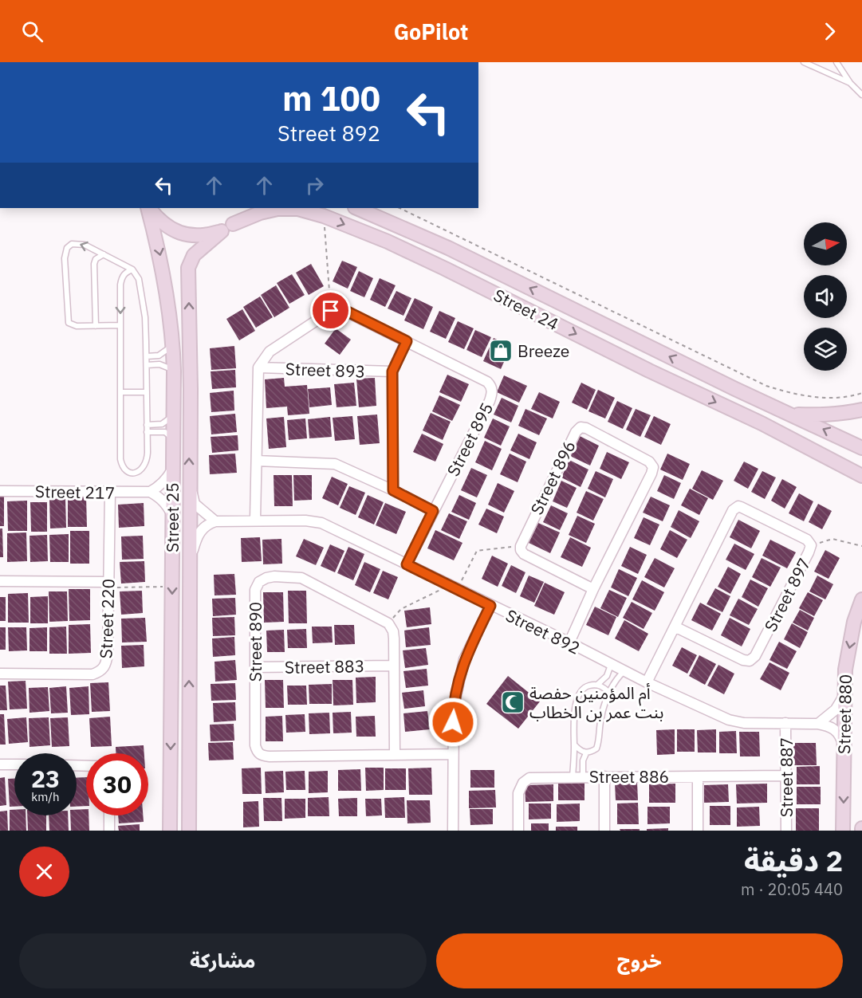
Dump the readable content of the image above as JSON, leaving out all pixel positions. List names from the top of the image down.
{
  "streets": {
    "street": [
      "Street 24",
      "Street 893",
      "Street 895",
      "Street 896",
      "Street 217",
      "Street 25",
      "Street 897",
      "Street 220",
      "Street 892",
      "Street 890",
      "Street 883",
      "Street 880",
      "Street 886",
      "Street 887"
    ]
  },
  "crossings": [
    ["Street 24", "Street 25"],
    ["Street 895", "Street 892"],
    ["Street 896", "Street 892"],
    ["Street 217", "Street 220"],
    ["Street 897", "Street 892"],
    ["Street 892", "Street 880"],
    ["Street 892", "Street 887"],
    ["Street 890", "Street 883"],
    ["Street 886", "Street 887"]
  ],
  "one_way": ["Street 880"],
  "places": {
    "shop": ["Breeze"],
    "mosque": ["أم المؤمنين حفصة بنت عمر بن الخطاب"]
  },
  "north": "right",
  "page": {
    "header": "GoPilot",
    "turn": ["100 m", "Street 892"],
    "speed": "23 km/h",
    "limit": "30",
    "heading": ["2 دقيقة", "440 m · 20:05"],
    "buttons": ["خروج", "مشاركة"]
  }
}
